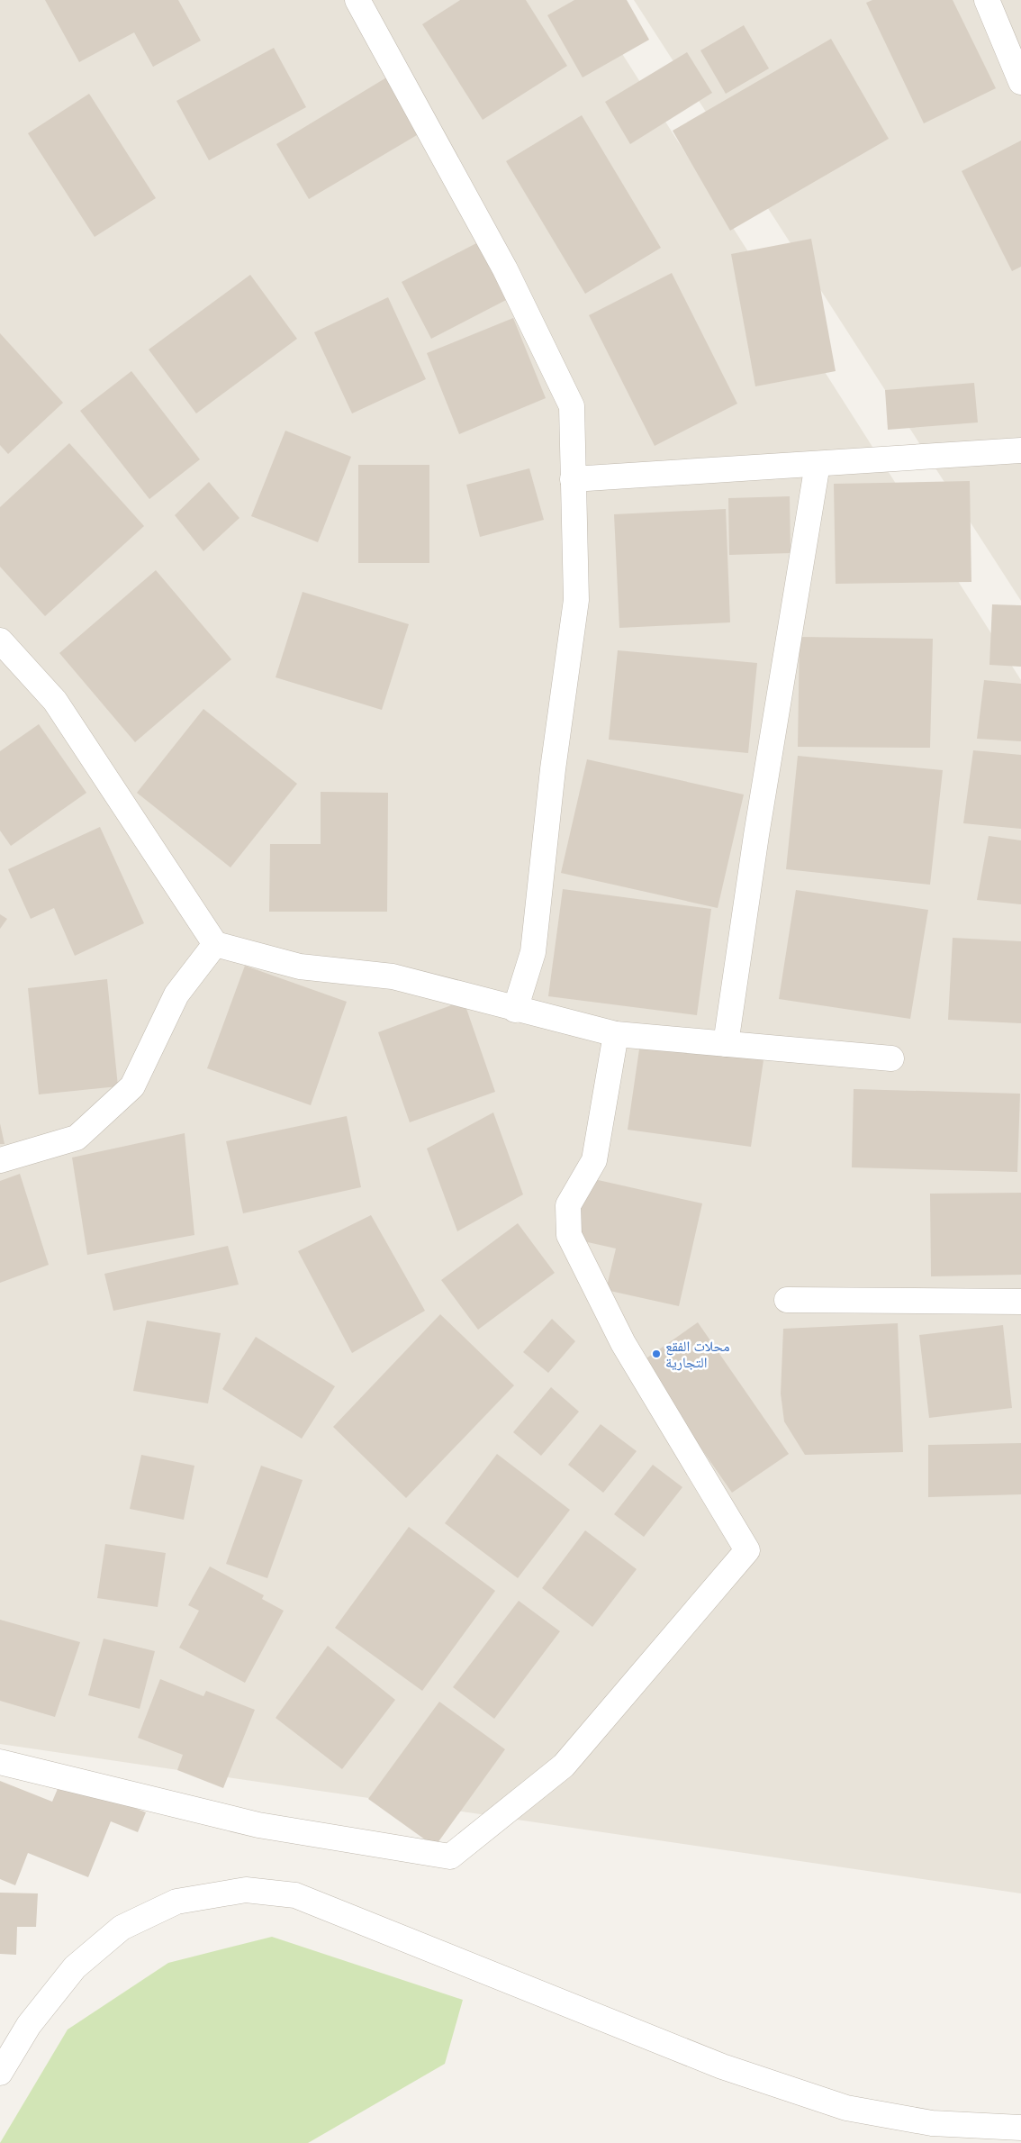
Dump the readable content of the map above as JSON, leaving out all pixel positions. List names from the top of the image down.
{
  "places": ["محلات الفقع التجارية"]
}
